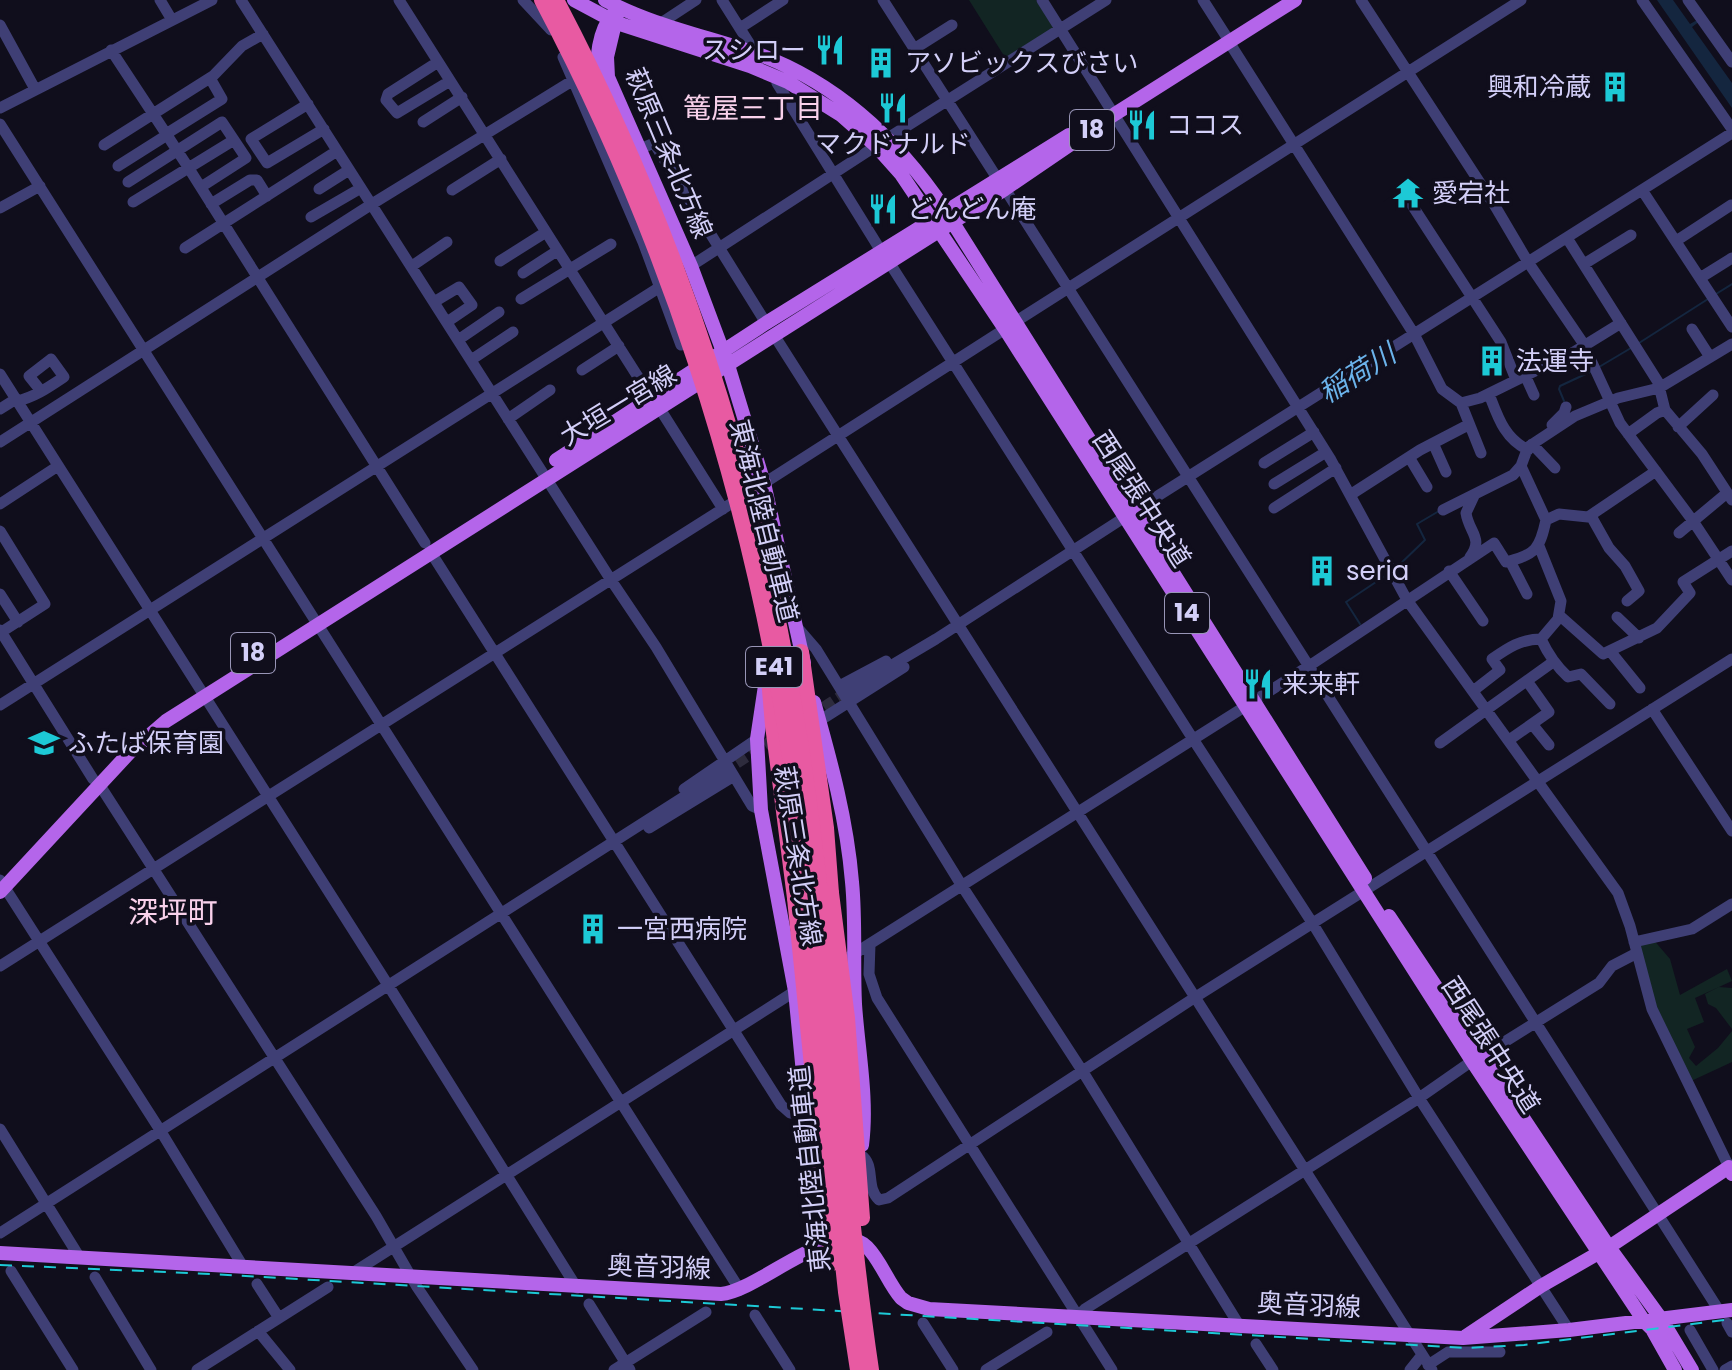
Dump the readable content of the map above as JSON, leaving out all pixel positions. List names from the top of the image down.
{
  "streets": {
    "highway": ["東海北陸自動車道", "E41"],
    "main road": [
      "18",
      "萩原三条北方線",
      "大垣一宮線",
      "西尾張中央道",
      "14",
      "奥音羽線"
    ]
  },
  "crossings": [
    ["萩原三条北方線", "大垣一宮線"],
    ["萩原三条北方線", "西尾張中央道"],
    ["萩原三条北方線", "東海北陸自動車道"],
    ["萩原三条北方線", "奥音羽線"],
    ["大垣一宮線", "西尾張中央道"],
    ["西尾張中央道", "奥音羽線"]
  ],
  "districts": ["篭屋三丁目", "深坪町"],
  "water": ["稲荷川"],
  "places": {
    "restaurant": [
      "スシロー",
      "マクドナルド",
      "ココス",
      "どんどん庵",
      "来来軒"
    ],
    "building": [
      "アソビックスびさい",
      "興和冷蔵",
      "法運寺",
      "seria",
      "一宮西病院"
    ],
    "temple": ["愛宕社"],
    "school or university": ["ふたば保育園"]
  }
}
